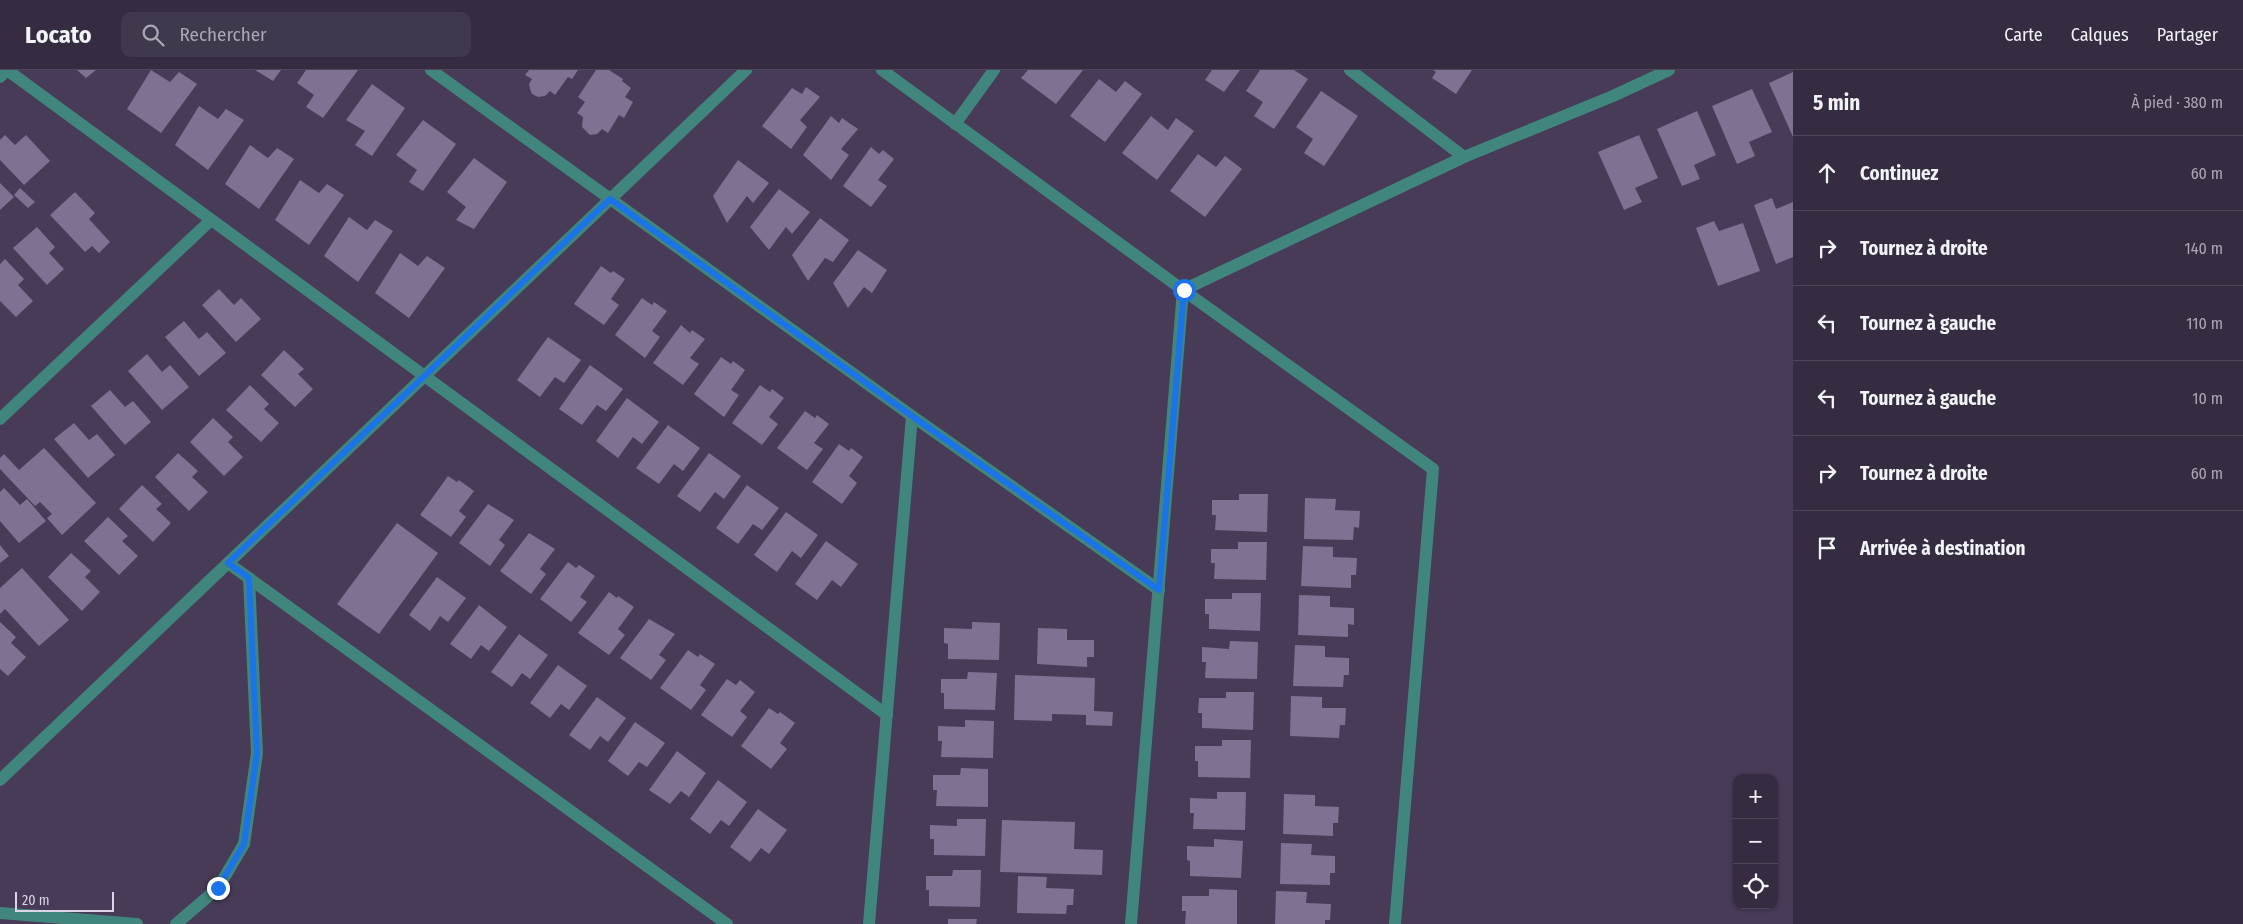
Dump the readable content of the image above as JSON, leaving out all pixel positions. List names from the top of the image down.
{
  "scale_bar": "20 m",
  "page": {
    "header": "Locato",
    "search": "Rechercher",
    "nav": ["Carte", "Calques", "Partager"],
    "heading": ["5 min", "À pied · 380 m"],
    "list": [
      ["Continuez", "60 m"],
      ["Tournez à droite", "140 m"],
      ["Tournez à gauche", "110 m"],
      ["Tournez à gauche", "10 m"],
      ["Tournez à droite", "60 m"],
      "Arrivée à destination"
    ],
    "map_buttons": ["+", "−"],
    "scale": "20 m"
  }
}
